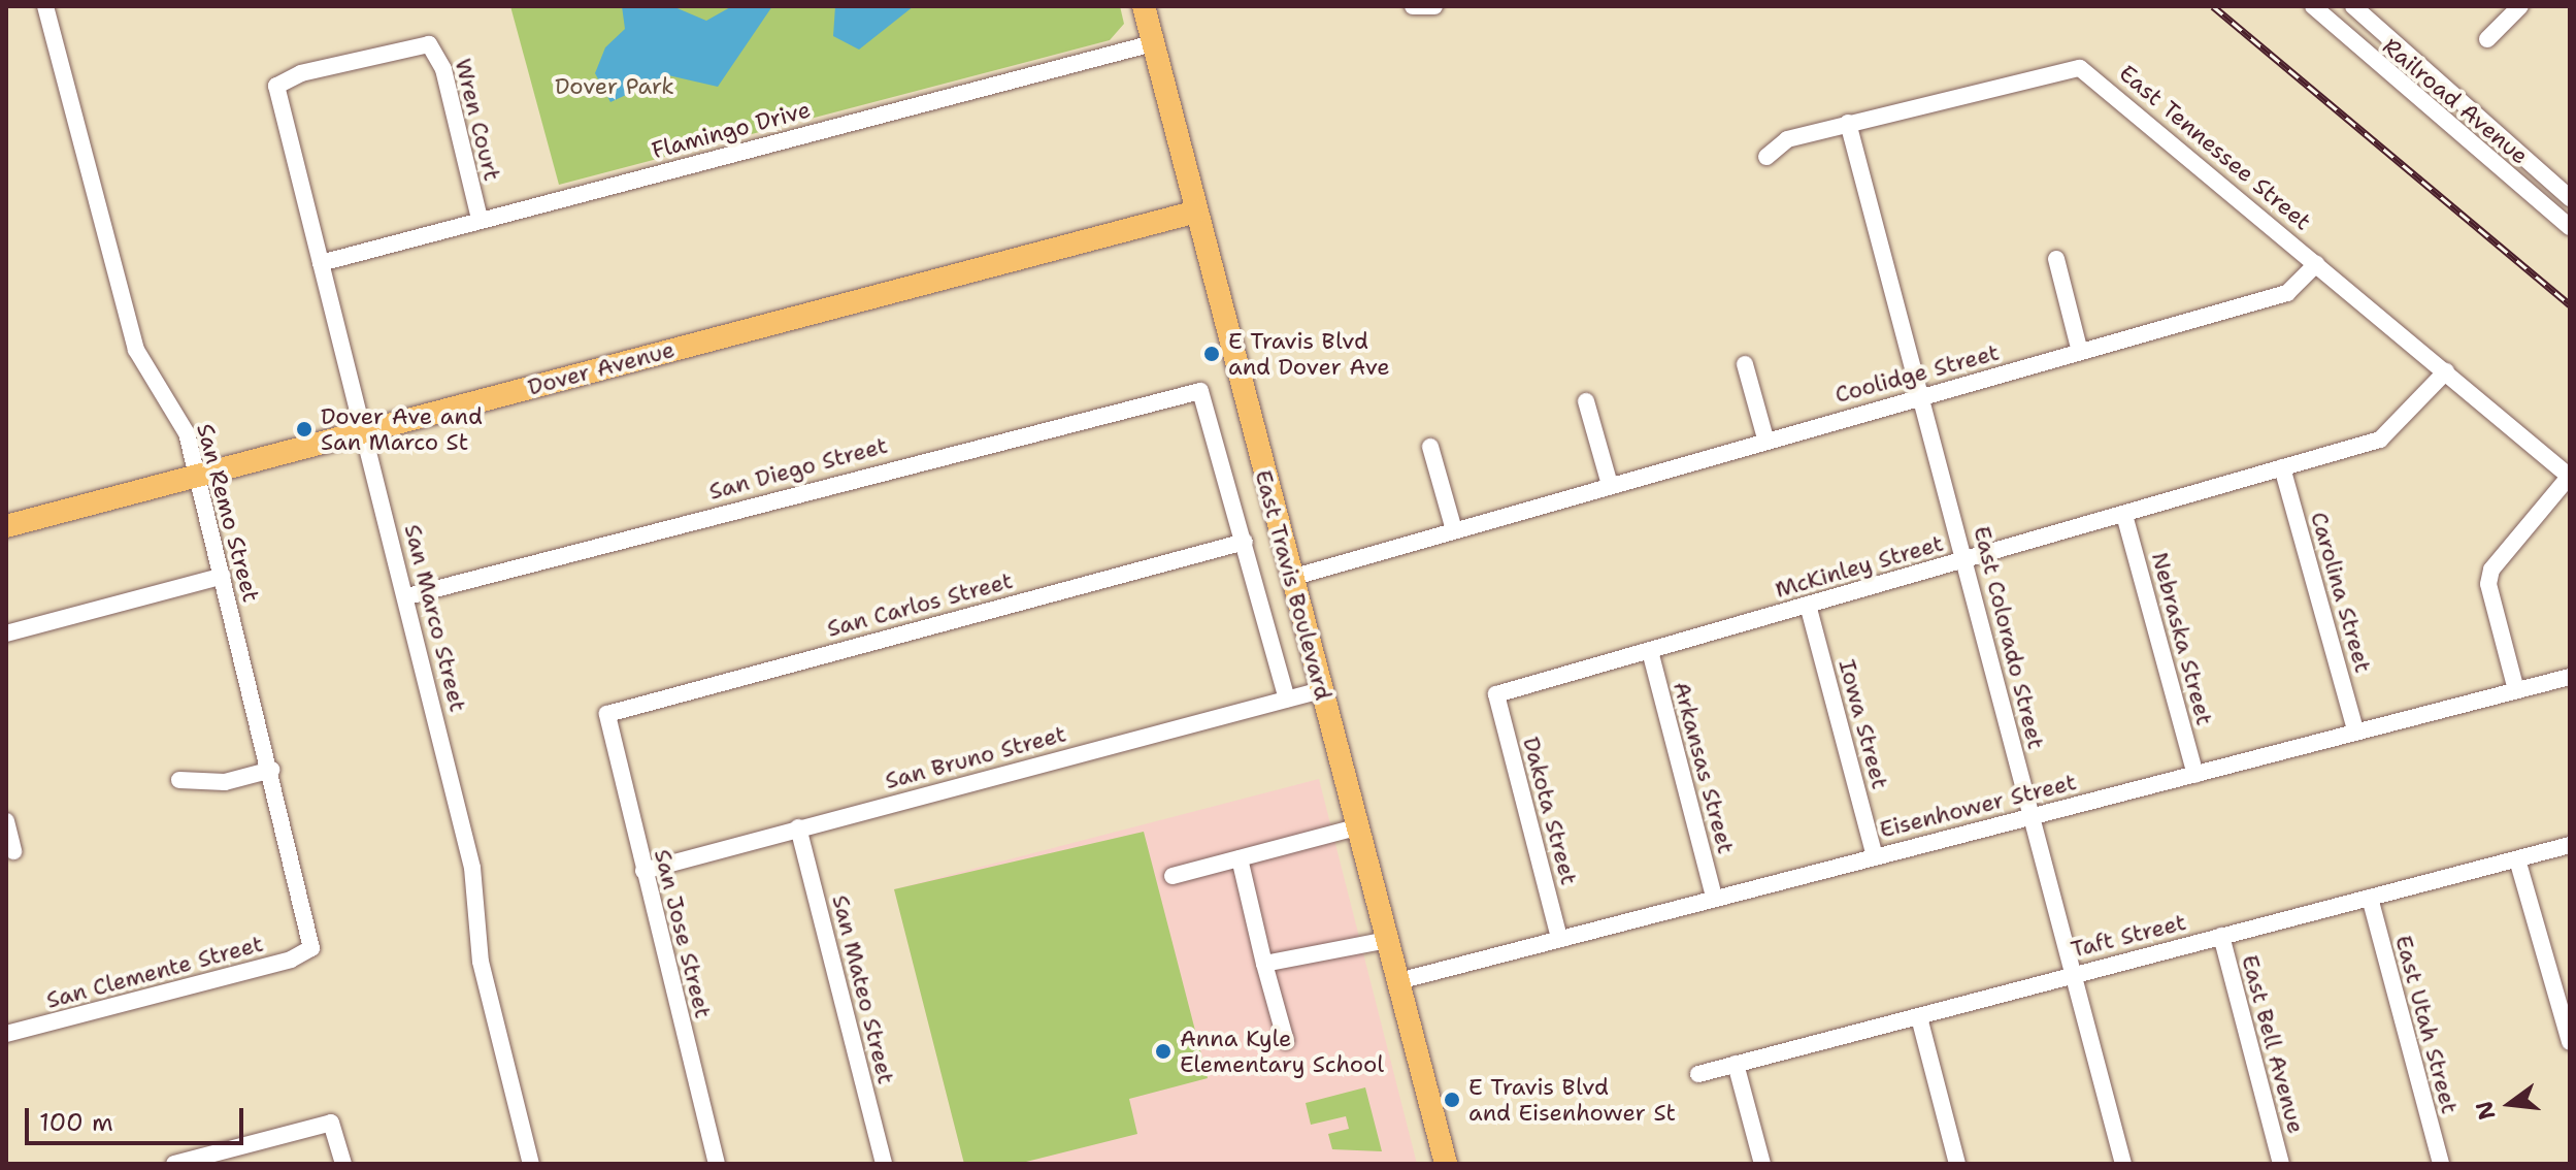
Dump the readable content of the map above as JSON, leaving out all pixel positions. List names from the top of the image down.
{
  "streets": {
    "main road": ["Dover Avenue", "East Travis Boulevard"],
    "street": [
      "Railroad Avenue",
      "Wren Court",
      "Flamingo Drive",
      "East Tennessee Street",
      "Coolidge Street",
      "San Diego Street",
      "San Remo Street",
      "McKinley Street",
      "Carolina Street",
      "San Carlos Street",
      "San Marco Street",
      "East Colorado Street",
      "Nebraska Street",
      "Iowa Street",
      "San Bruno Street",
      "Arkansas Street",
      "Eisenhower Street",
      "Dakota Street",
      "San Jose Street",
      "Taft Street",
      "San Clemente Street",
      "San Mateo Street",
      "East Utah Street",
      "East Bell Avenue"
    ]
  },
  "crossings": [
    ["Wren Court", "Flamingo Drive"],
    ["Wren Court", "San Marco Street"],
    ["Flamingo Drive", "East Travis Boulevard"],
    ["Flamingo Drive", "San Marco Street"],
    ["East Tennessee Street", "Coolidge Street"],
    ["East Tennessee Street", "McKinley Street"],
    ["East Tennessee Street", "East Colorado Street"],
    ["Dover Avenue", "San Remo Street"],
    ["Dover Avenue", "East Travis Boulevard"],
    ["Dover Avenue", "San Marco Street"],
    ["Coolidge Street", "East Travis Boulevard"],
    ["Coolidge Street", "East Colorado Street"],
    ["San Diego Street", "East Travis Boulevard"],
    ["San Diego Street", "San Marco Street"],
    ["San Remo Street", "San Clemente Street"],
    ["McKinley Street", "Carolina Street"],
    ["McKinley Street", "East Colorado Street"],
    ["McKinley Street", "Nebraska Street"],
    ["McKinley Street", "Iowa Street"],
    ["McKinley Street", "Arkansas Street"],
    ["McKinley Street", "Dakota Street"],
    ["East Travis Boulevard", "San Carlos Street"],
    ["East Travis Boulevard", "San Bruno Street"],
    ["East Travis Boulevard", "Eisenhower Street"],
    ["Carolina Street", "Eisenhower Street"],
    ["San Carlos Street", "San Jose Street"],
    ["East Colorado Street", "Eisenhower Street"],
    ["East Colorado Street", "Taft Street"],
    ["Nebraska Street", "Eisenhower Street"],
    ["Iowa Street", "Eisenhower Street"],
    ["San Bruno Street", "San Jose Street"],
    ["San Bruno Street", "San Mateo Street"],
    ["Arkansas Street", "Eisenhower Street"],
    ["Eisenhower Street", "Dakota Street"],
    ["Taft Street", "East Utah Street"],
    ["Taft Street", "East Bell Avenue"]
  ],
  "parks": ["Dover Park"],
  "places": [
    "E Travis Blvd and Dover Ave",
    "Dover Ave and San Marco St",
    "Anna Kyle Elementary School",
    "E Travis Blvd and Eisenhower St"
  ],
  "scale_bar": "100 m",
  "north": "left"
}
